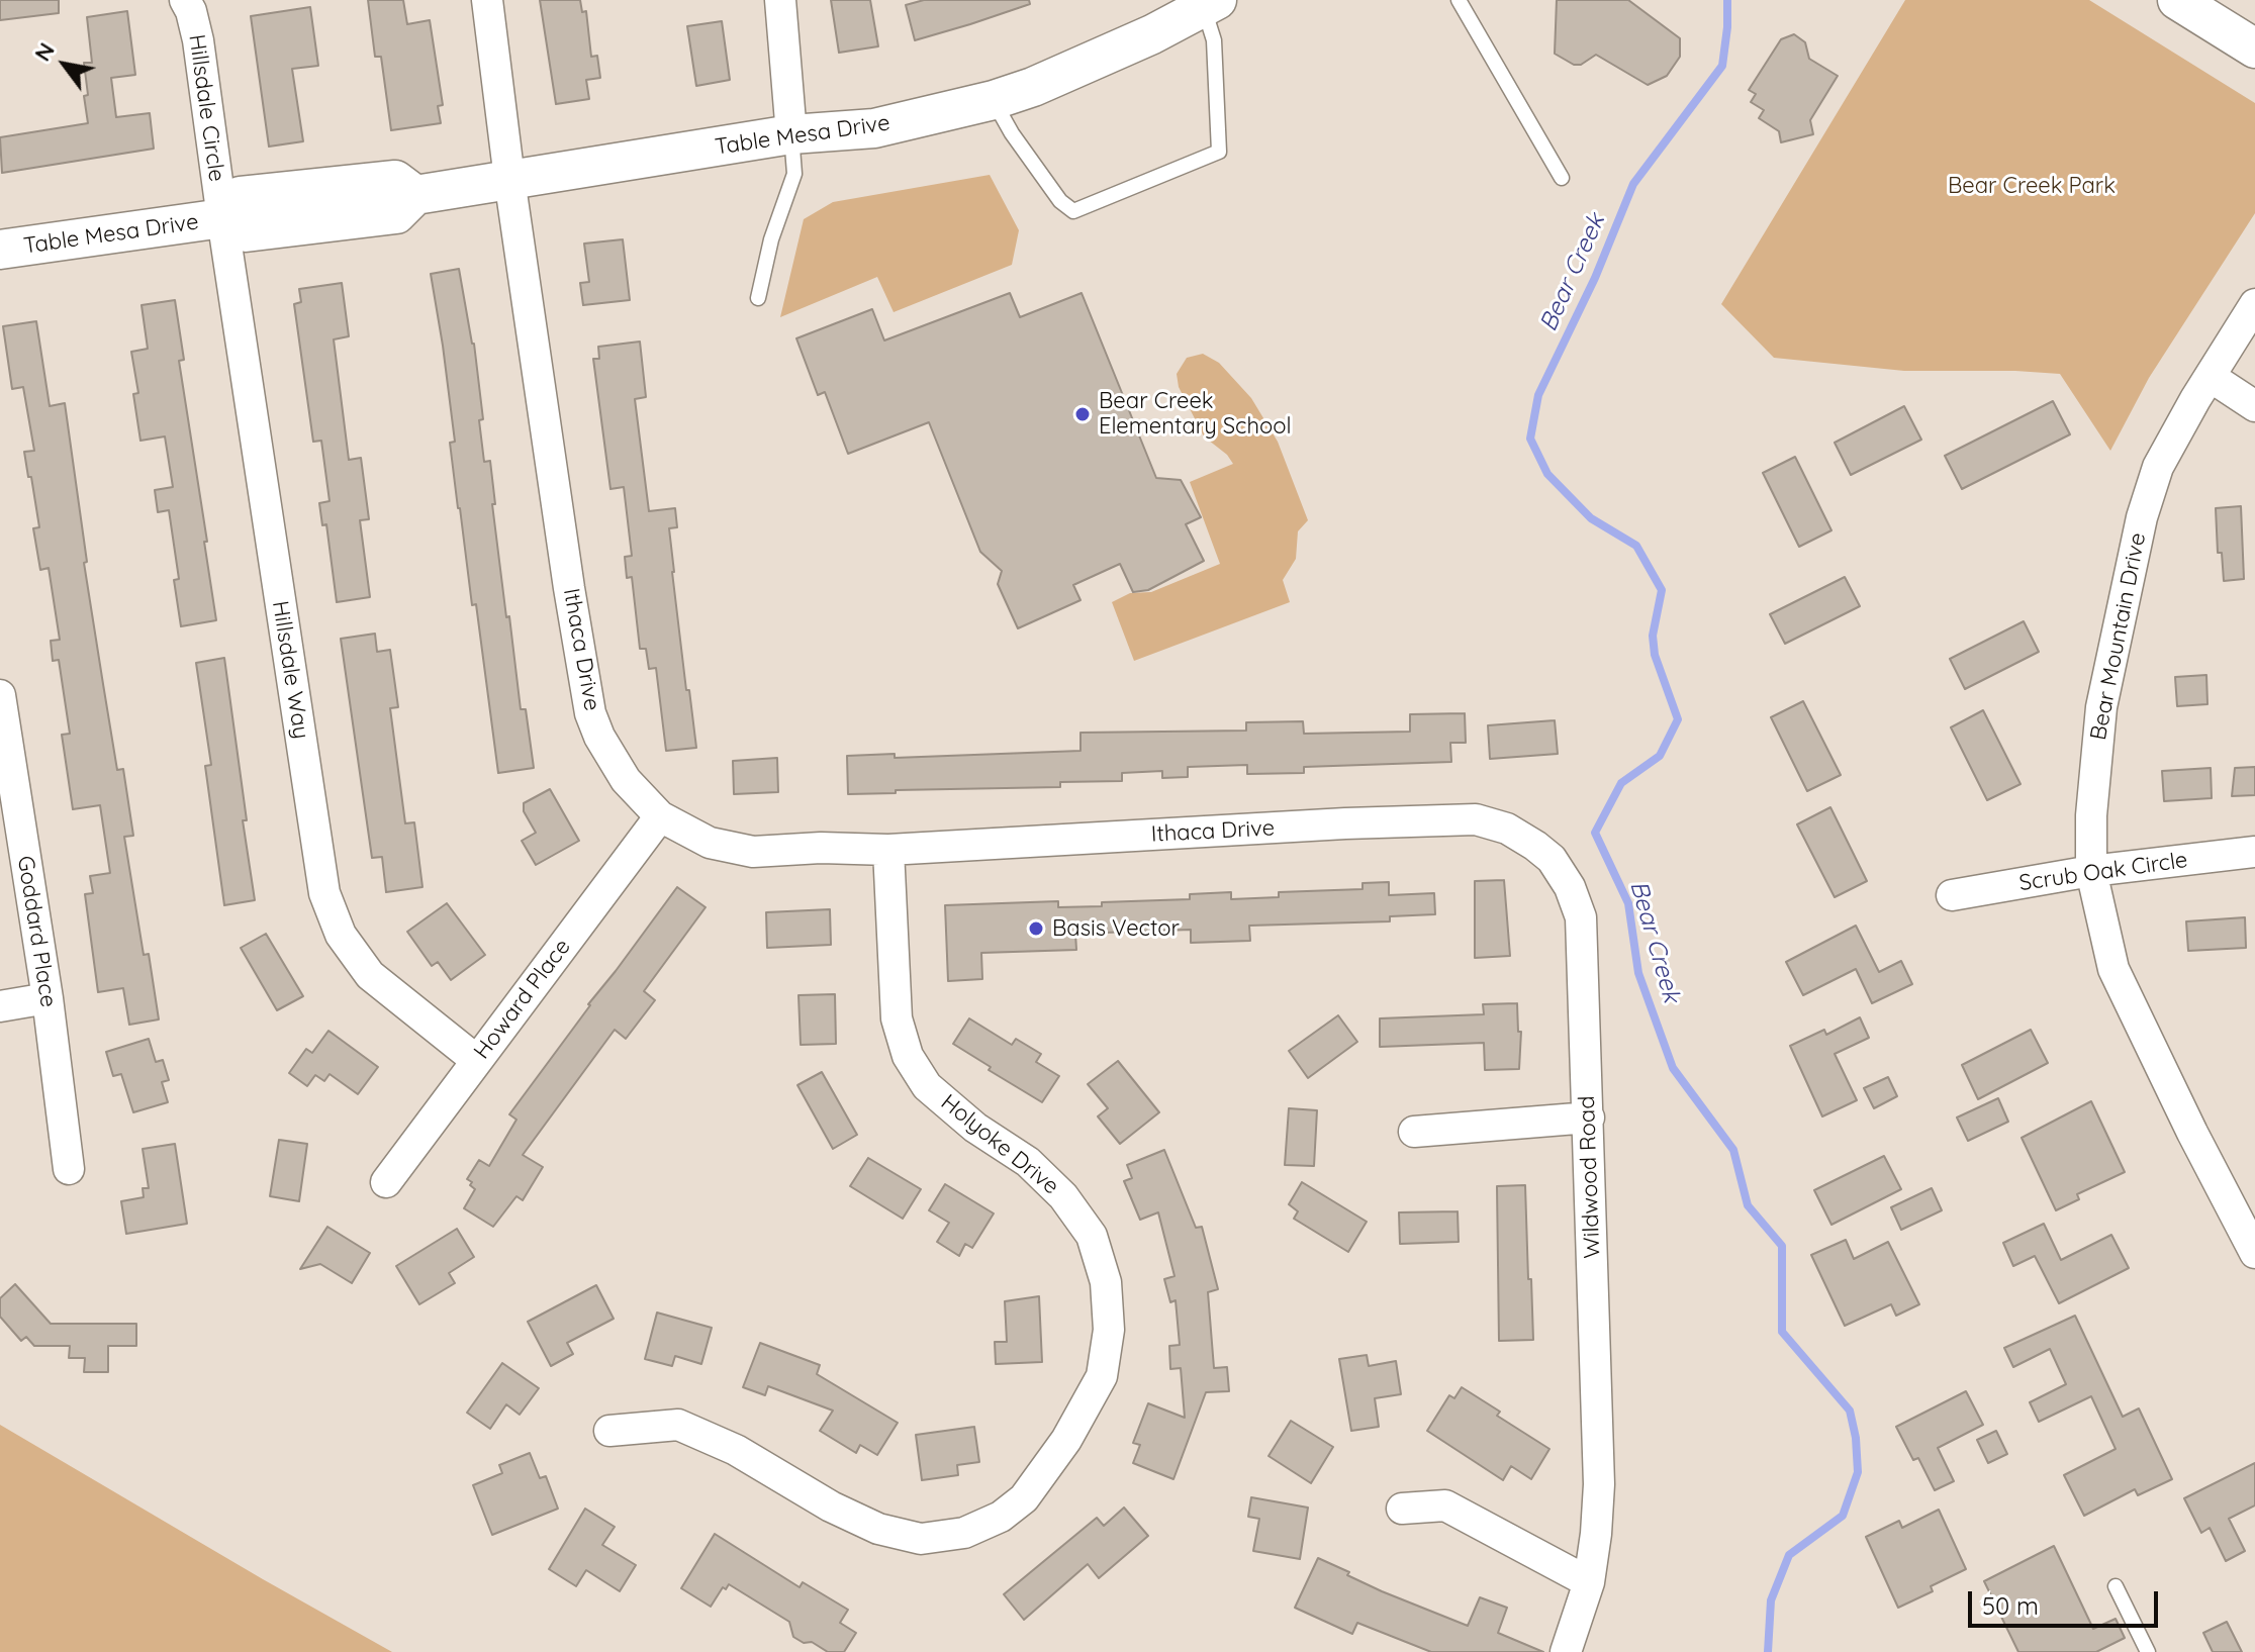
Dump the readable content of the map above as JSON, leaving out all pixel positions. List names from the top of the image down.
{
  "streets": {
    "street": [
      "Hillsdale Circle",
      "Table Mesa Drive",
      "Bear Mountain Drive",
      "Ithaca Drive",
      "Hillsdale Way",
      "Scrub Oak Circle",
      "Goddard Place",
      "Howard Place",
      "Holyoke Drive",
      "Wildwood Road"
    ]
  },
  "crossings": [
    ["Hillsdale Circle", "Table Mesa Drive"],
    ["Hillsdale Circle", "Hillsdale Way"],
    ["Table Mesa Drive", "Ithaca Drive"],
    ["Table Mesa Drive", "Hillsdale Way"],
    ["Bear Mountain Drive", "Scrub Oak Circle"],
    ["Ithaca Drive", "Howard Place"],
    ["Ithaca Drive", "Holyoke Drive"],
    ["Ithaca Drive", "Wildwood Road"],
    ["Hillsdale Way", "Howard Place"]
  ],
  "water": ["Bear Creek"],
  "parks": ["Bear Creek Park"],
  "places": ["Bear Creek Elementary School", "Basis Vector"],
  "scale_bar": "50 m",
  "north": "top left"
}
